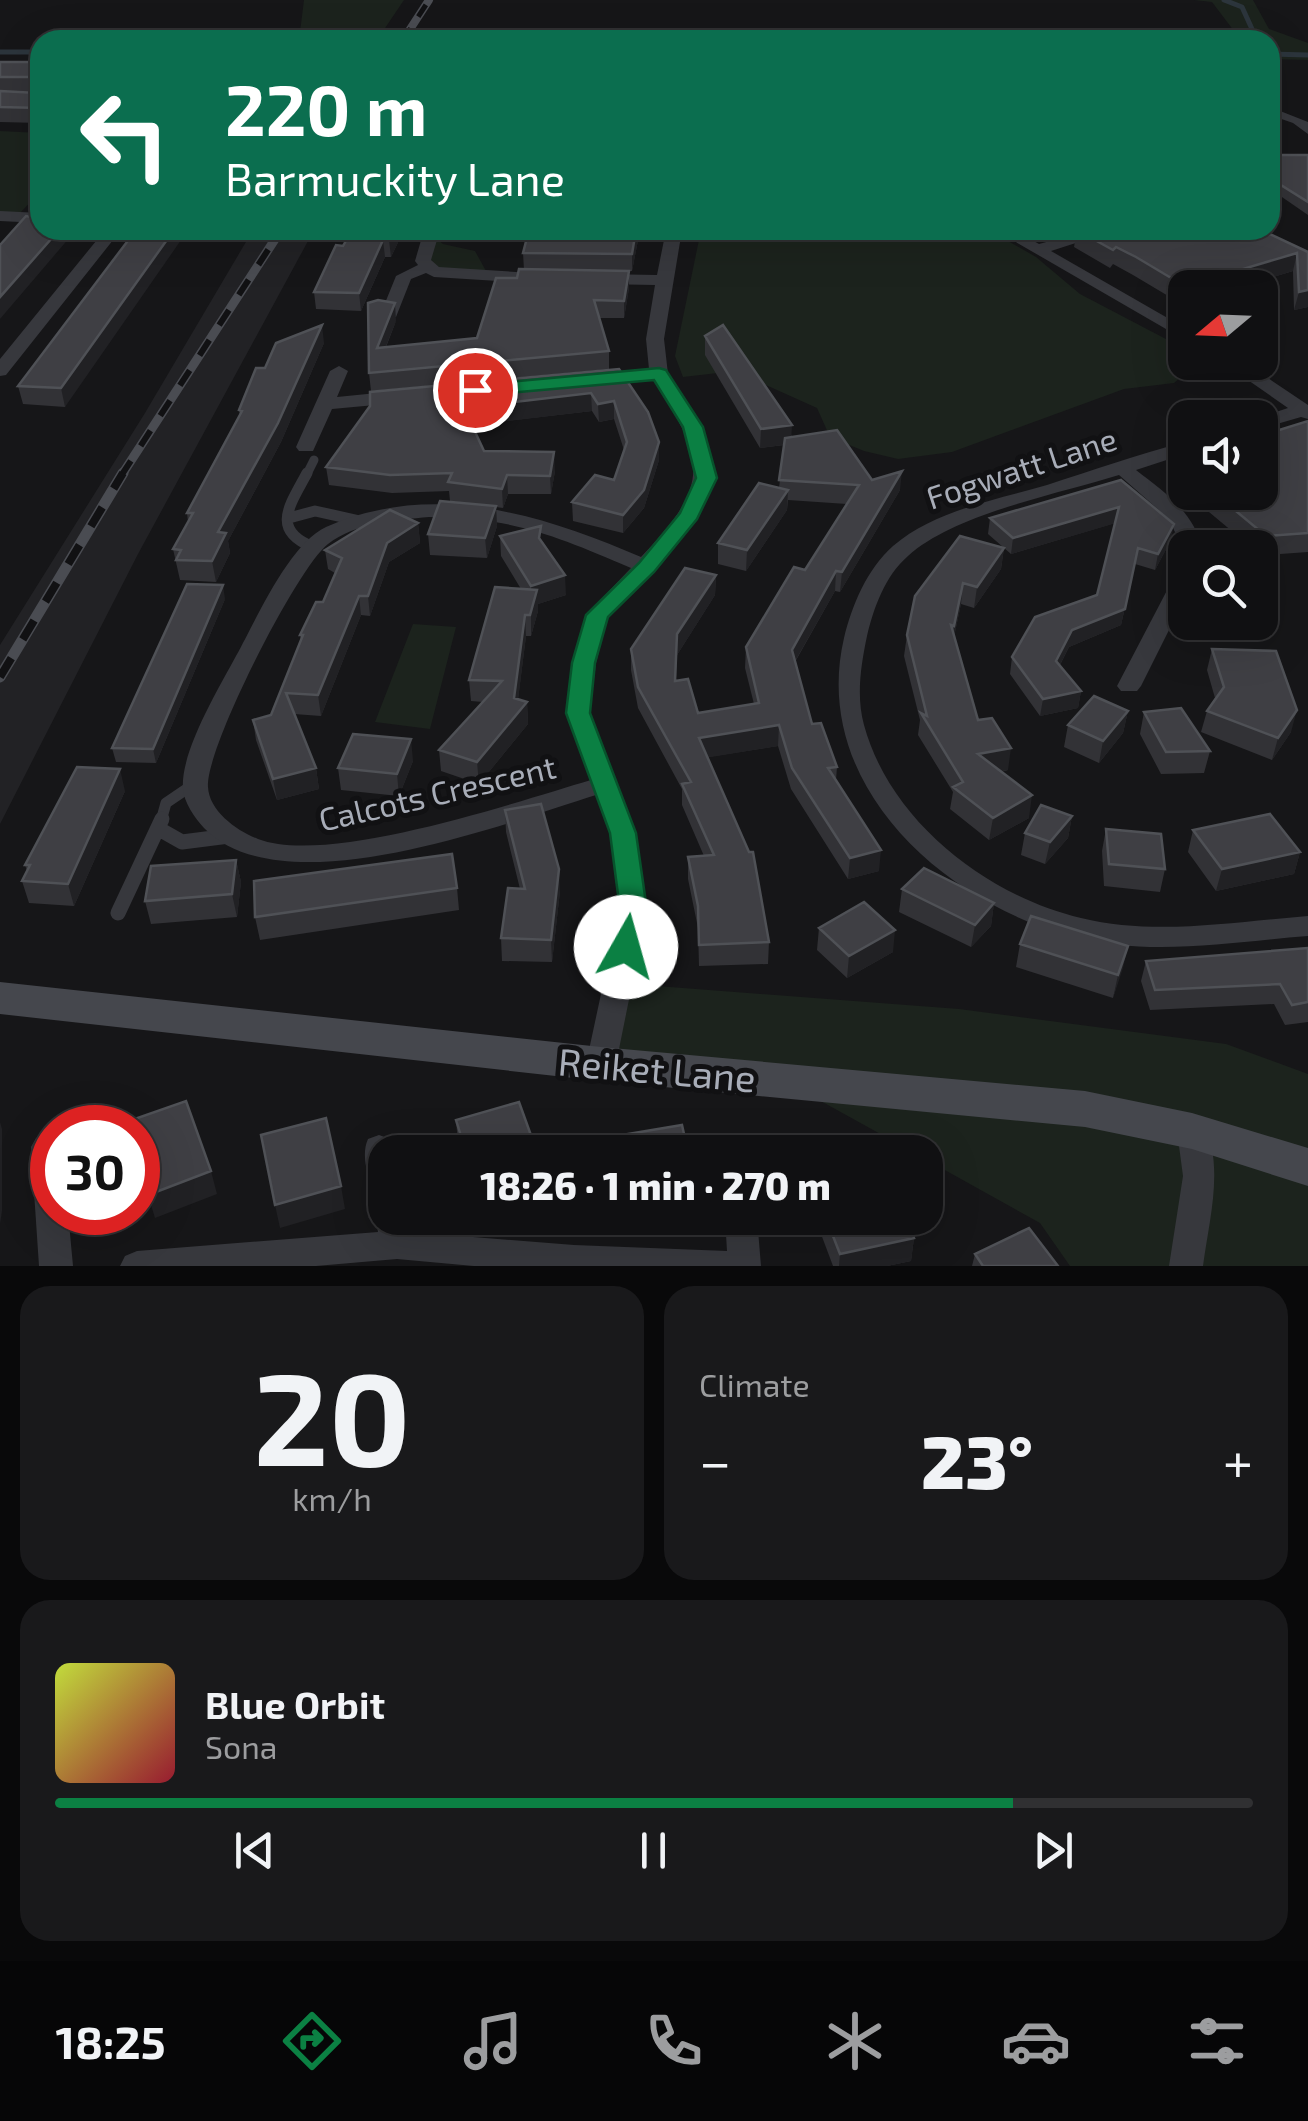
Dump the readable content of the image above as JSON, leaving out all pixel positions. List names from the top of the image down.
{
  "streets": {
    "street": ["Fogwatt Lane", "Calcots Crescent", "Reiket Lane"]
  },
  "north": "left",
  "page": {
    "turn": ["220 m", "Barmuckity Lane"],
    "limit": "30",
    "trip": "18:26 · 1 min · 270 m",
    "tile": [
      ["20", "km/h"],
      "Climate"
    ],
    "heat": ["−", "23°", "+"],
    "song": ["Blue Orbit", "Sona"],
    "tabs": "18:25"
  }
}
